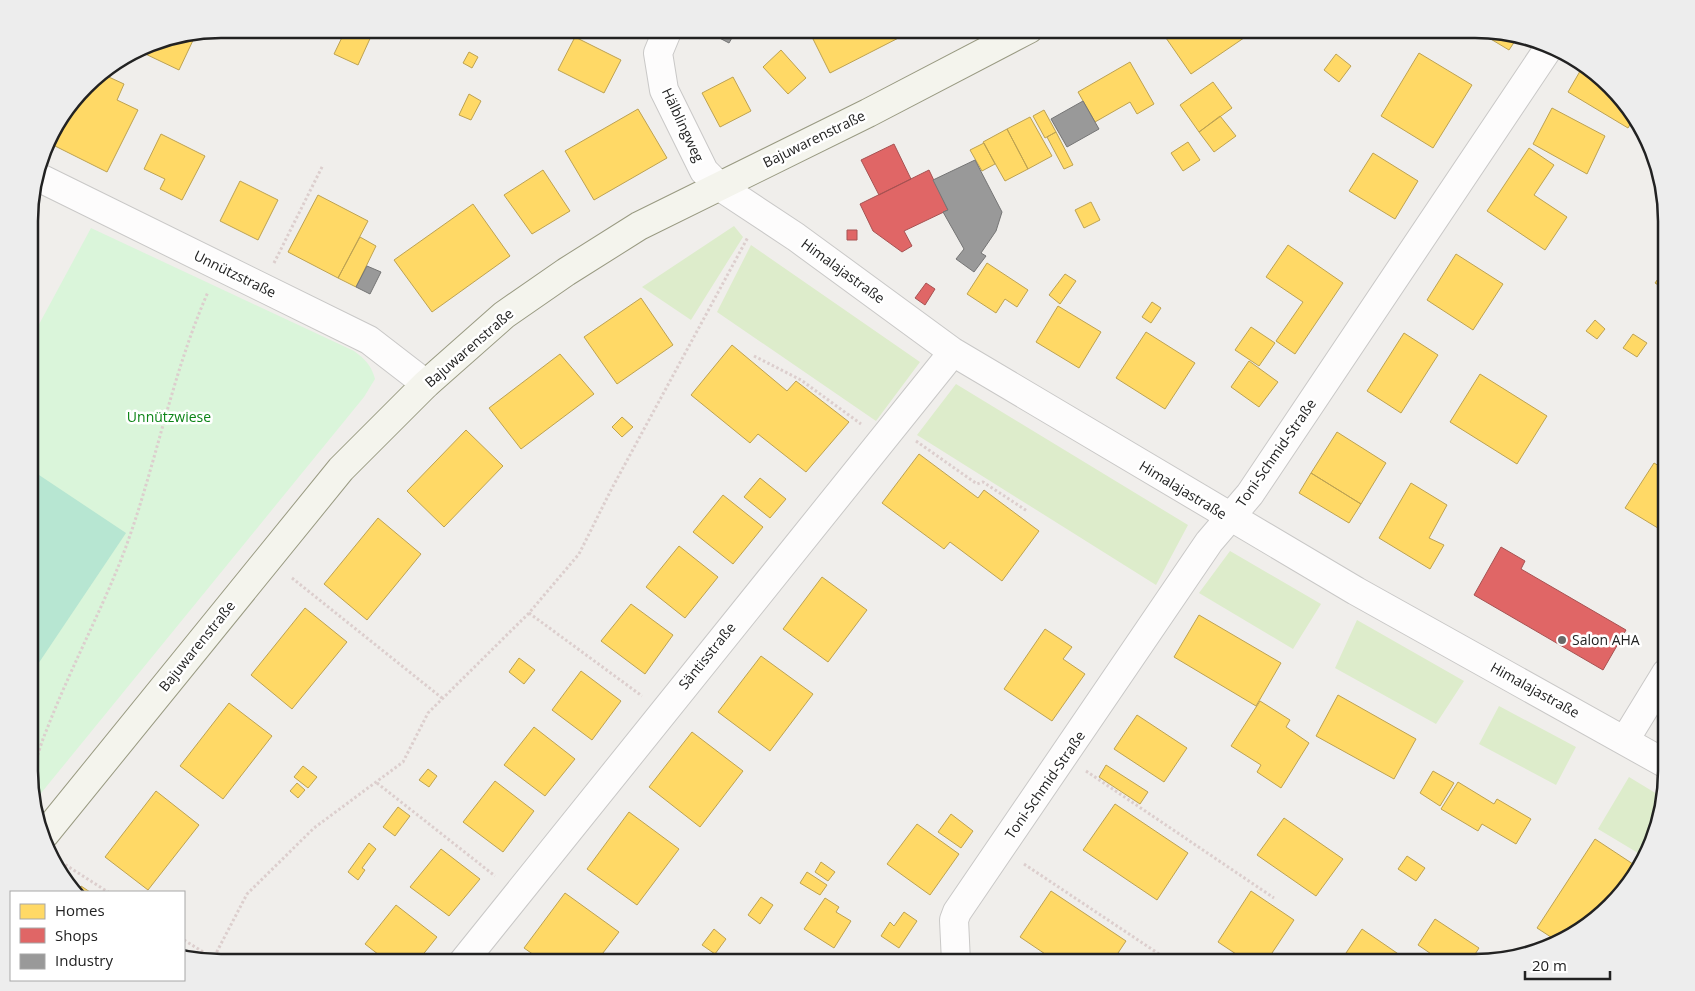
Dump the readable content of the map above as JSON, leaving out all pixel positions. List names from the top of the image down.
{
  "streets": {
    "main road": ["Bajuwarenstraße"],
    "street": [
      "Hälblingweg",
      "Himalajastraße",
      "Unnützstraße",
      "Toni-Schmid-Straße",
      "Säntisstraße"
    ]
  },
  "crossings": [
    ["Hälblingweg", "Bajuwarenstraße"],
    ["Hälblingweg", "Himalajastraße"],
    ["Bajuwarenstraße", "Himalajastraße"],
    ["Bajuwarenstraße", "Unnützstraße"],
    ["Himalajastraße", "Toni-Schmid-Straße"],
    ["Himalajastraße", "Säntisstraße"]
  ],
  "parks": ["Unnützwiese"],
  "places": ["Salon AHA"],
  "legend": ["Homes", "Shops", "Industry"],
  "scale_bar": "20 m"
}
